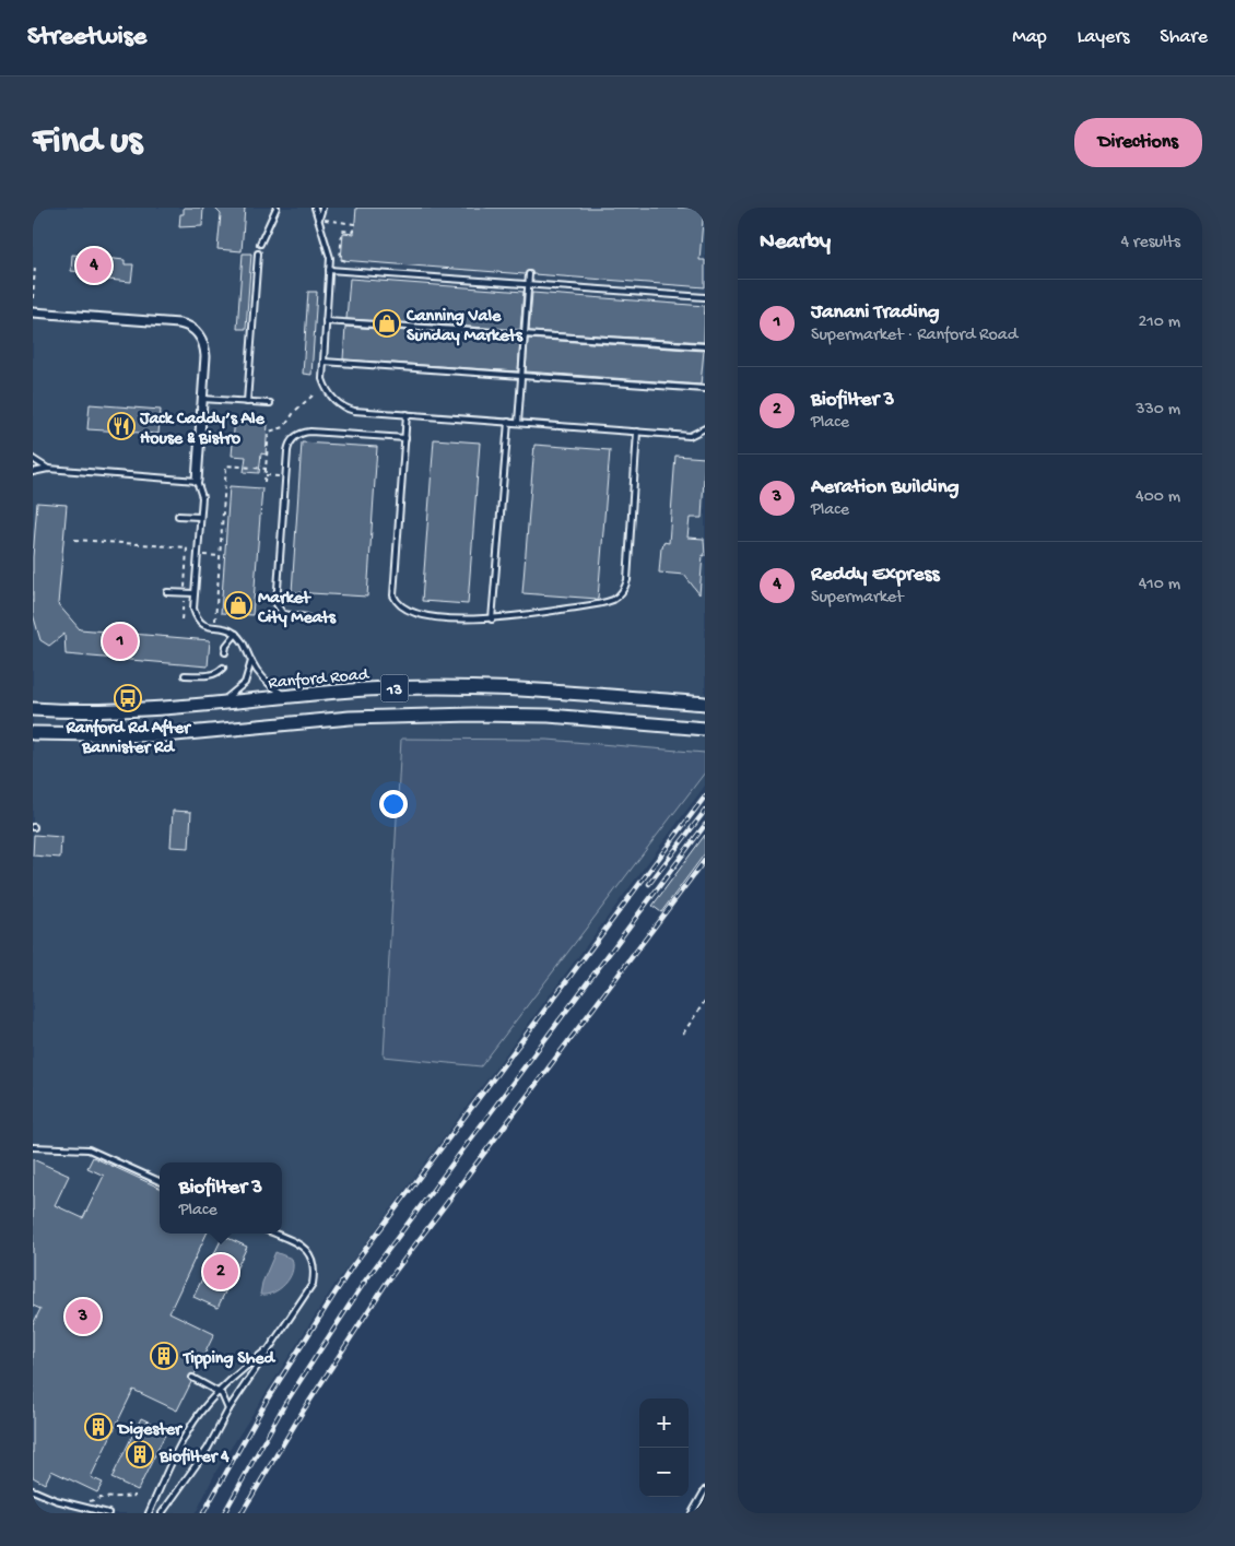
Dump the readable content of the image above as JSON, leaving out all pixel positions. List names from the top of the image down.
{
  "streets": {
    "main road": ["Ranford Road", "13"]
  },
  "places": {
    "shop": ["Canning Vale Sunday Markets", "Market City Meats"],
    "restaurant": ["Jack Caddy’s Ale House & Bistro"],
    "bus stop": ["Ranford Rd After Bannister Rd"],
    "building": ["Tipping Shed", "Digester", "Biofilter 4"]
  },
  "page": {
    "header": "Streetwise",
    "nav": ["Map", "Layers", "Share"],
    "buttons": "Directions",
    "title": "Find us",
    "heading": ["Nearby", "4 results"],
    "pins": [
      "4",
      "1",
      "2",
      "3"
    ],
    "list": [
      {
        "mark": "1",
        "name": "Janani Trading",
        "note": "Supermarket · Ranford Road",
        "value": "210 m"
      },
      {
        "mark": "2",
        "name": "Biofilter 3",
        "note": "Place",
        "value": "330 m"
      },
      {
        "mark": "3",
        "name": "Aeration Building",
        "note": "Place",
        "value": "400 m"
      },
      {
        "mark": "4",
        "name": "Reddy Express",
        "note": "Supermarket",
        "value": "410 m"
      }
    ],
    "popup": ["Biofilter 3", "Place"],
    "map_buttons": ["+", "−"]
  }
}
